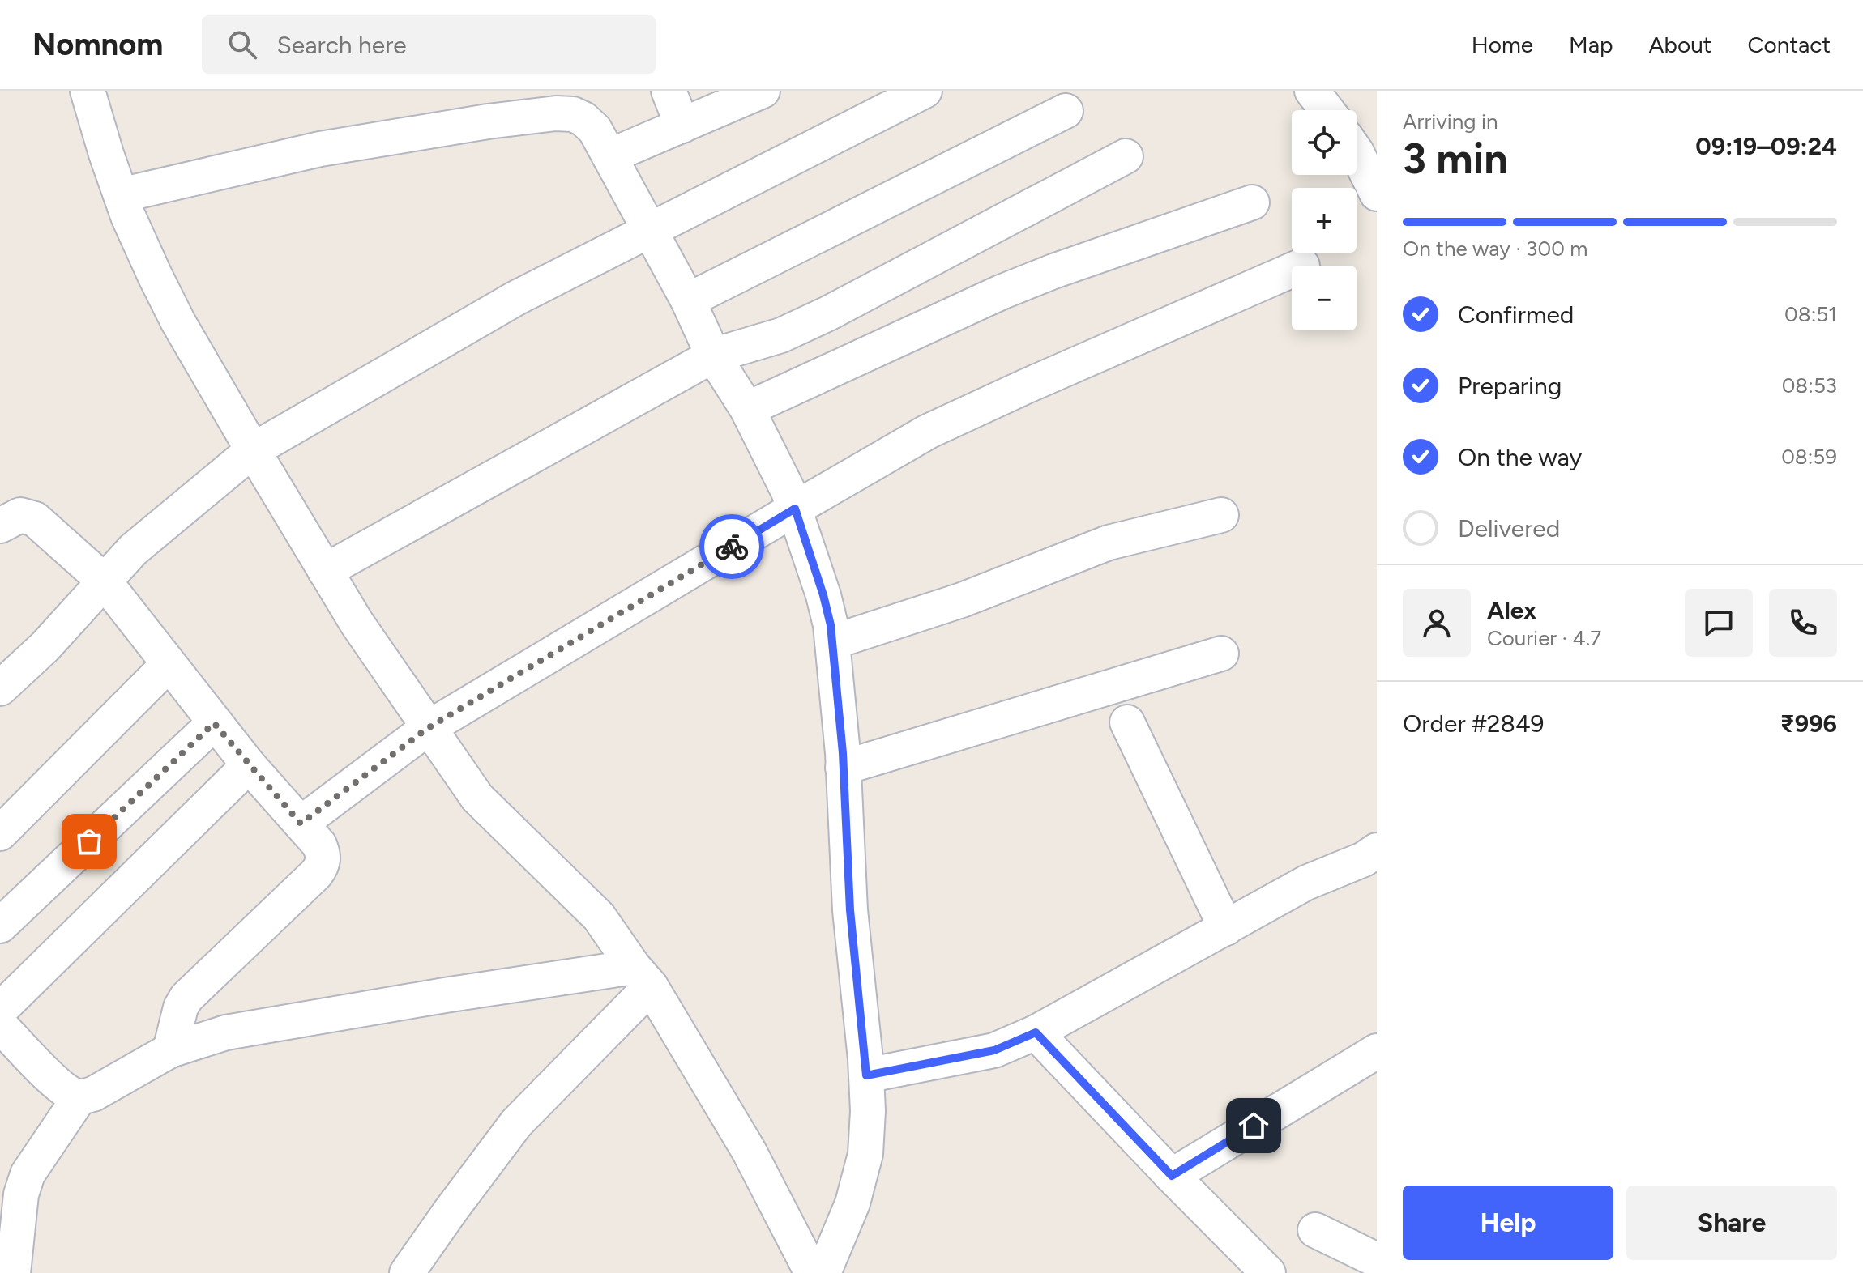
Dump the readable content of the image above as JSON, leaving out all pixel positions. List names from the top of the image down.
{
  "page": {
    "header": "Nomnom",
    "search": "Search here",
    "nav": [
      "Home",
      "Map",
      "About",
      "Contact"
    ],
    "heading": ["3 min", "Arriving in", "09:19–09:24"],
    "panel": [
      "Alex",
      "Courier · 4.7",
      "Order #2849",
      "₹996"
    ],
    "map_buttons": ["+", "−"],
    "bar": "On the way · 300 m",
    "list": [
      ["Confirmed", "08:51"],
      ["Preparing", "08:53"],
      ["On the way", "08:59"],
      "Delivered"
    ],
    "buttons": ["Help", "Share"]
  }
}
